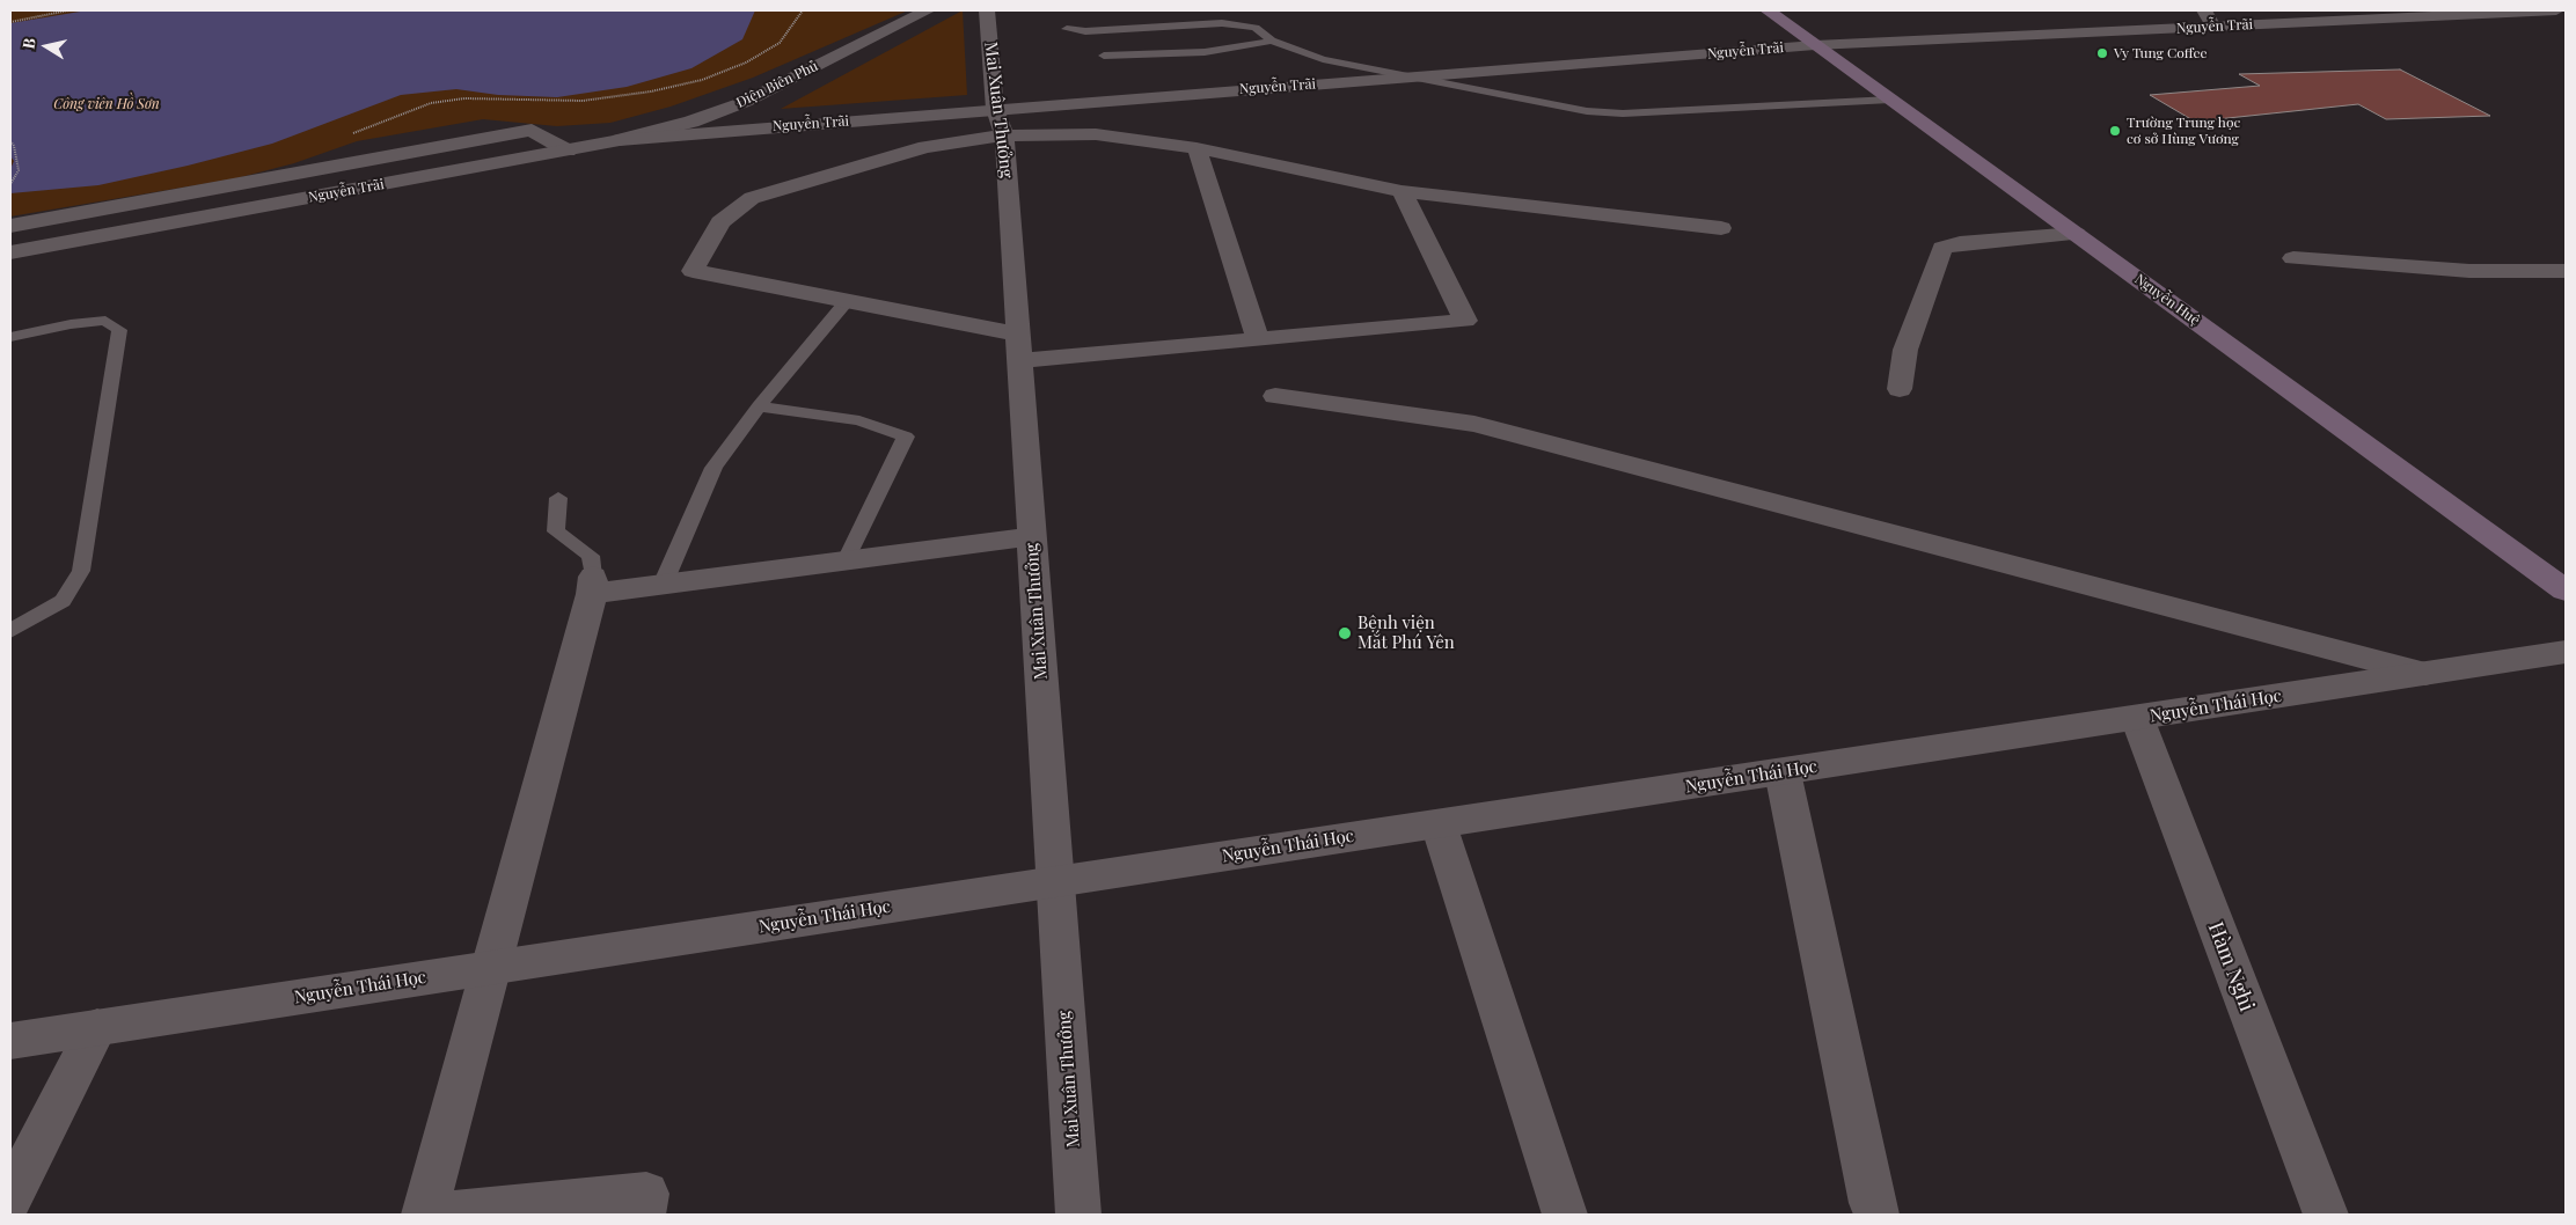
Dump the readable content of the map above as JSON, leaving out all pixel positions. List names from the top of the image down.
{
  "streets": {
    "main road": ["Nguyễn Huệ"],
    "street": [
      "Nguyễn Trãi",
      "Điện Biên Phủ",
      "Mai Xuân Thưởng",
      "Nguyễn Thái Học",
      "Hàm Nghi"
    ]
  },
  "crossings": [
    ["Nguyễn Trãi", "Điện Biên Phủ"],
    ["Nguyễn Trãi", "Mai Xuân Thưởng"],
    ["Nguyễn Trãi", "Nguyễn Huệ"],
    ["Mai Xuân Thưởng", "Nguyễn Thái Học"],
    ["Nguyễn Thái Học", "Hàm Nghi"]
  ],
  "parks": ["Công viên Hồ Sơn"],
  "places": ["Vy Tung Coffee", "Trường Trung học cơ sở Hùng Vương", "Bệnh viện Mắt Phú Yên"],
  "north": "left"
}
